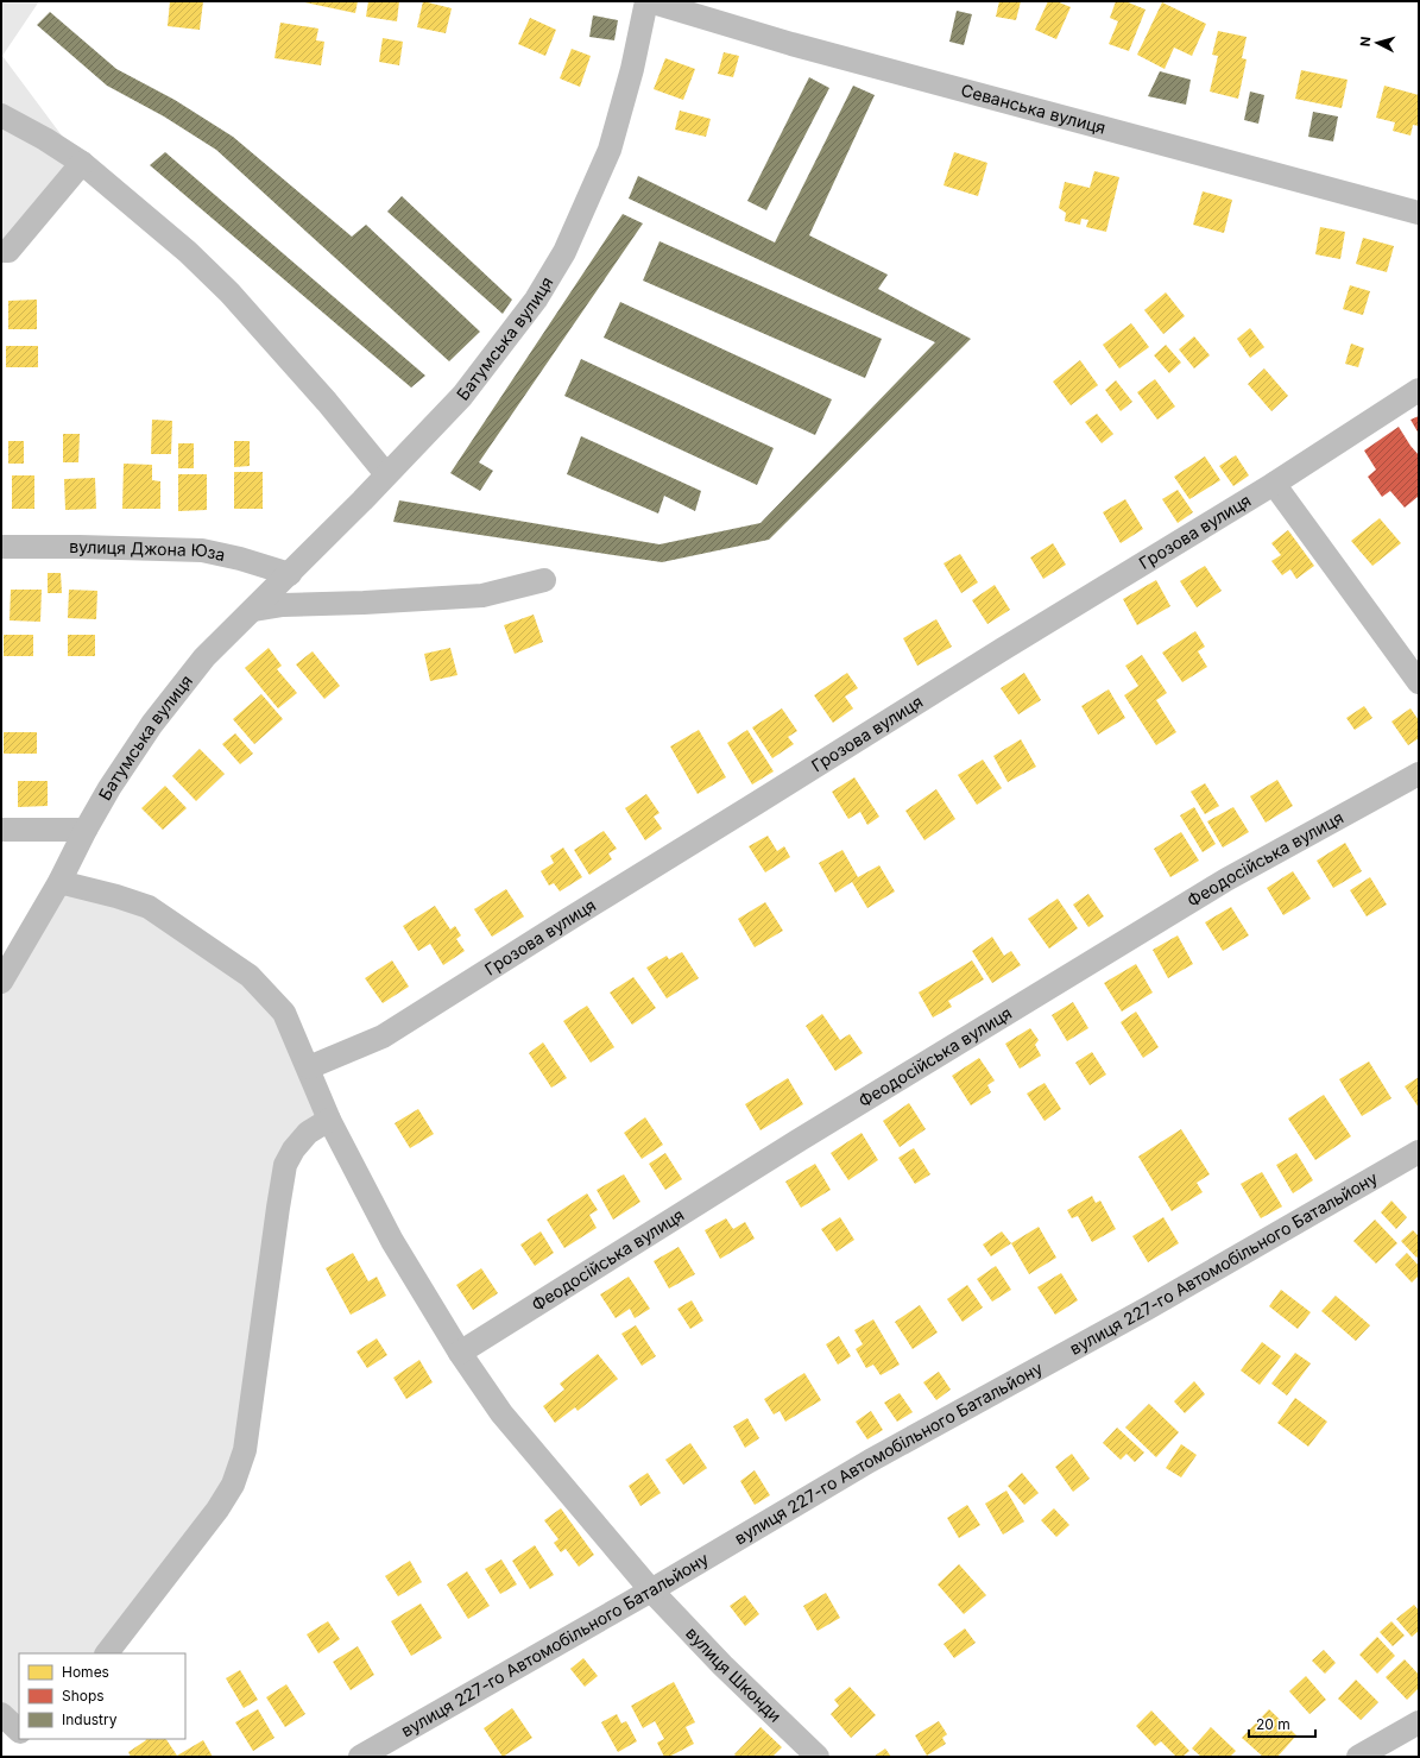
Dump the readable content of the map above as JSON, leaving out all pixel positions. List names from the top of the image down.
{
  "streets": {
    "street": [
      "Севанська вулиця",
      "Батумська вулиця",
      "Грозова вулиця",
      "вулиця Джона Юза",
      "Феодосійська вулиця",
      "вулиця 227-го Автомобільного Батальйону",
      "вулиця Шконди"
    ]
  },
  "crossings": [
    ["Севанська вулиця", "Батумська вулиця"],
    ["Батумська вулиця", "вулиця Джона Юза"],
    ["Батумська вулиця", "вулиця Шконди"],
    ["Грозова вулиця", "вулиця Шконди"],
    ["Феодосійська вулиця", "вулиця Шконди"],
    ["вулиця 227-го Автомобільного Батальйону", "вулиця Шконди"]
  ],
  "legend": ["Homes", "Shops", "Industry"],
  "scale_bar": "20 m",
  "north": "left"
}
